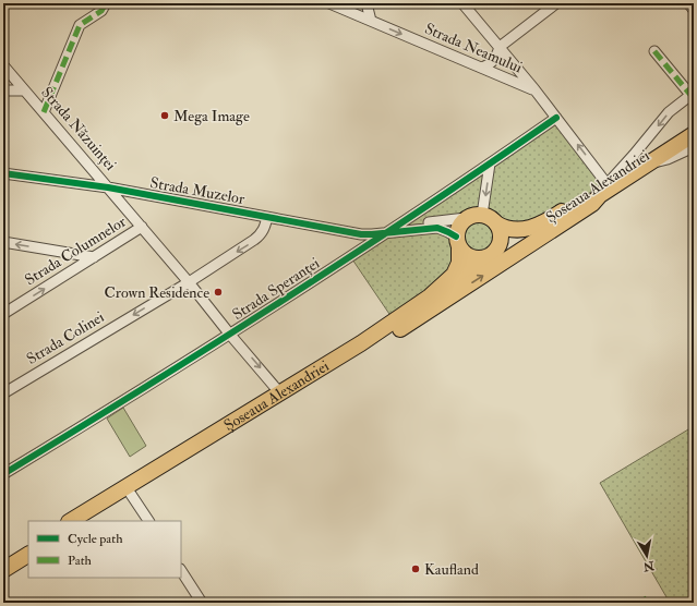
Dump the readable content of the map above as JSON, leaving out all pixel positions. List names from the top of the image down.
{
  "streets": {
    "main road": ["Șoseaua Alexandriei"],
    "street": [
      "Strada Neamului",
      "Strada Năzuinței",
      "Strada Muzelor",
      "Strada Columnelor",
      "Strada Speranței",
      "Strada Colinei"
    ]
  },
  "crossings": [
    ["Strada Năzuinței", "Șoseaua Alexandriei"],
    ["Strada Năzuinței", "Strada Muzelor"],
    ["Strada Năzuinței", "Strada Columnelor"],
    ["Strada Năzuinței", "Strada Speranței"],
    ["Strada Năzuinței", "Strada Colinei"],
    ["Strada Muzelor", "Strada Speranței"],
    ["Strada Muzelor", "Strada Colinei"]
  ],
  "one_way": ["Strada Neamului", "Strada Columnelor", "Strada Colinei"],
  "places": ["Mega Image", "Crown Residence", "Kaufland"],
  "legend": ["Cycle path", "Path"],
  "north": "bottom"
}
